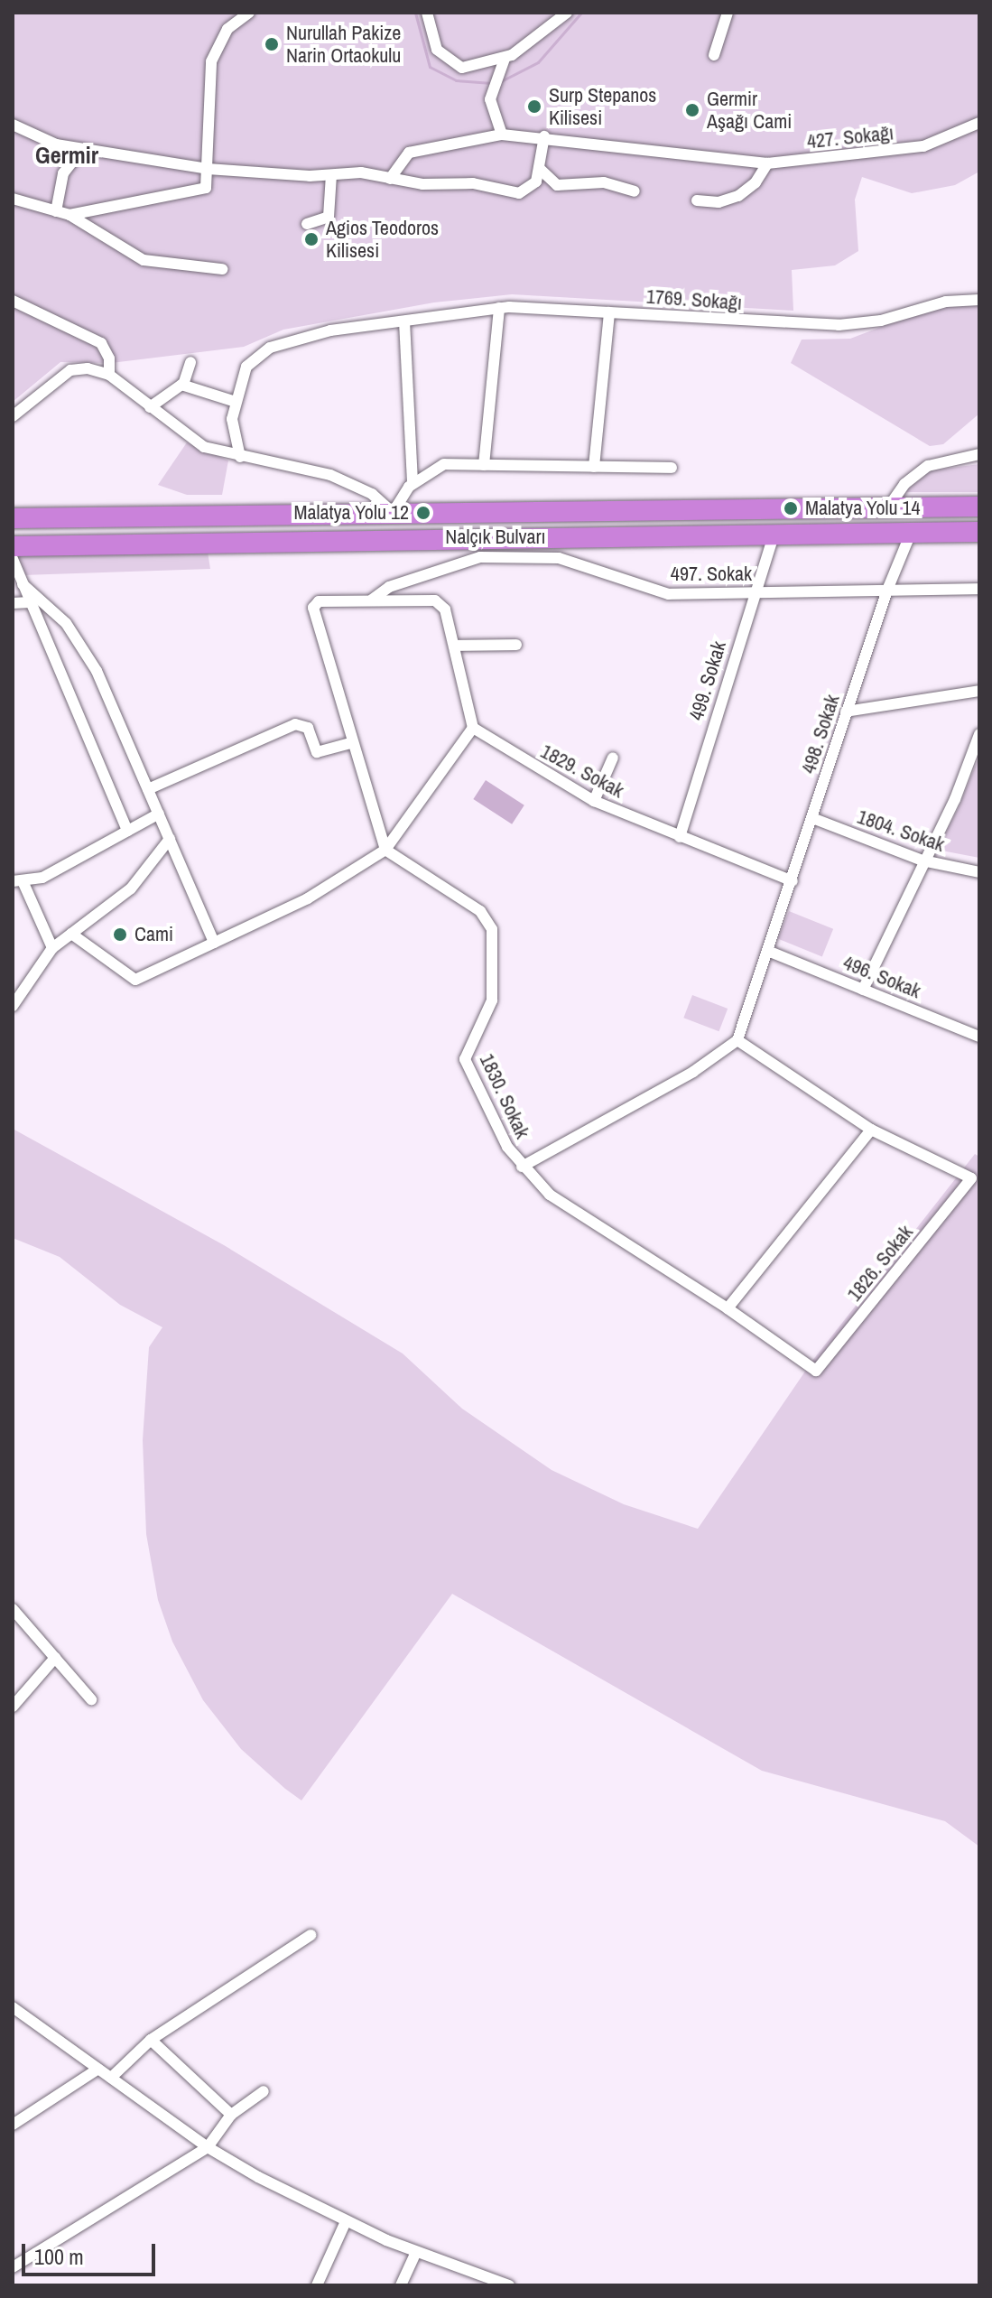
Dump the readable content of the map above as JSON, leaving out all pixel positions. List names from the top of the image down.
{
  "streets": {
    "highway": ["Nalçık Bulvarı"],
    "street": [
      "427. Sokağı",
      "1769. Sokağı",
      "497. Sokak",
      "499. Sokak",
      "498. Sokak",
      "1829. Sokak",
      "1804. Sokak",
      "496. Sokak",
      "1830. Sokak",
      "1826. Sokak"
    ]
  },
  "crossings": [
    ["Nalçık Bulvarı", "499. Sokak"],
    ["Nalçık Bulvarı", "498. Sokak"],
    ["497. Sokak", "499. Sokak"],
    ["497. Sokak", "498. Sokak"],
    ["499. Sokak", "1829. Sokak"],
    ["498. Sokak", "1829. Sokak"],
    ["498. Sokak", "1804. Sokak"],
    ["498. Sokak", "496. Sokak"],
    ["1830. Sokak", "1826. Sokak"]
  ],
  "districts": ["Germir"],
  "places": [
    "Nurullah Pakize Narin Ortaokulu",
    "Surp Stepanos Kilisesi",
    "Germir Aşağı Cami",
    "Agios Teodoros Kilisesi",
    "Malatya Yolu 14",
    "Malatya Yolu 12",
    "Cami"
  ],
  "scale_bar": "100 m"
}
